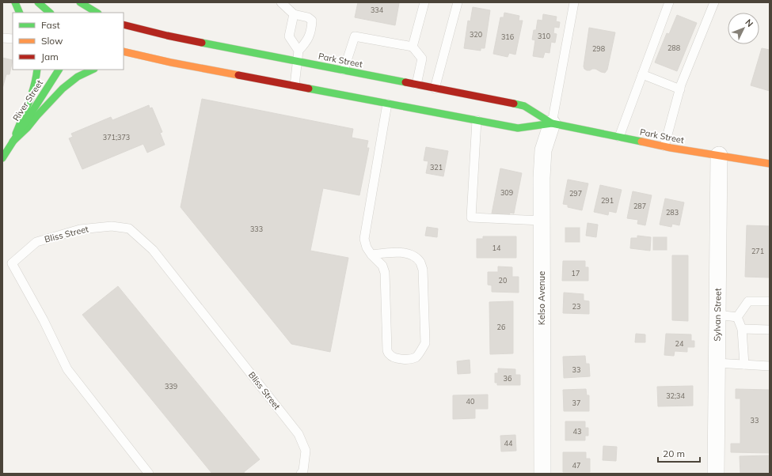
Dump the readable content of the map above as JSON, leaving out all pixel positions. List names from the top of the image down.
{
  "streets": {
    "main road": ["Park Street", "River Street"],
    "street": ["Kelso Avenue", "Sylvan Street"],
    "lane": ["Bliss Street"]
  },
  "crossings": [
    ["Park Street", "Kelso Avenue"],
    ["Park Street", "Sylvan Street"]
  ],
  "house_numbers": [
    "334",
    "320",
    "310",
    "316",
    "288",
    "298",
    "371;373",
    "321",
    "309",
    "297",
    "291",
    "287",
    "283",
    "333",
    "14",
    "271",
    "17",
    "20",
    "23",
    "26",
    "24",
    "33",
    "36",
    "339",
    "32;34",
    "40",
    "37",
    "33",
    "43",
    "44",
    "47"
  ],
  "legend": ["Fast", "Slow", "Jam"],
  "scale_bar": "20 m",
  "north": "top right"
}
